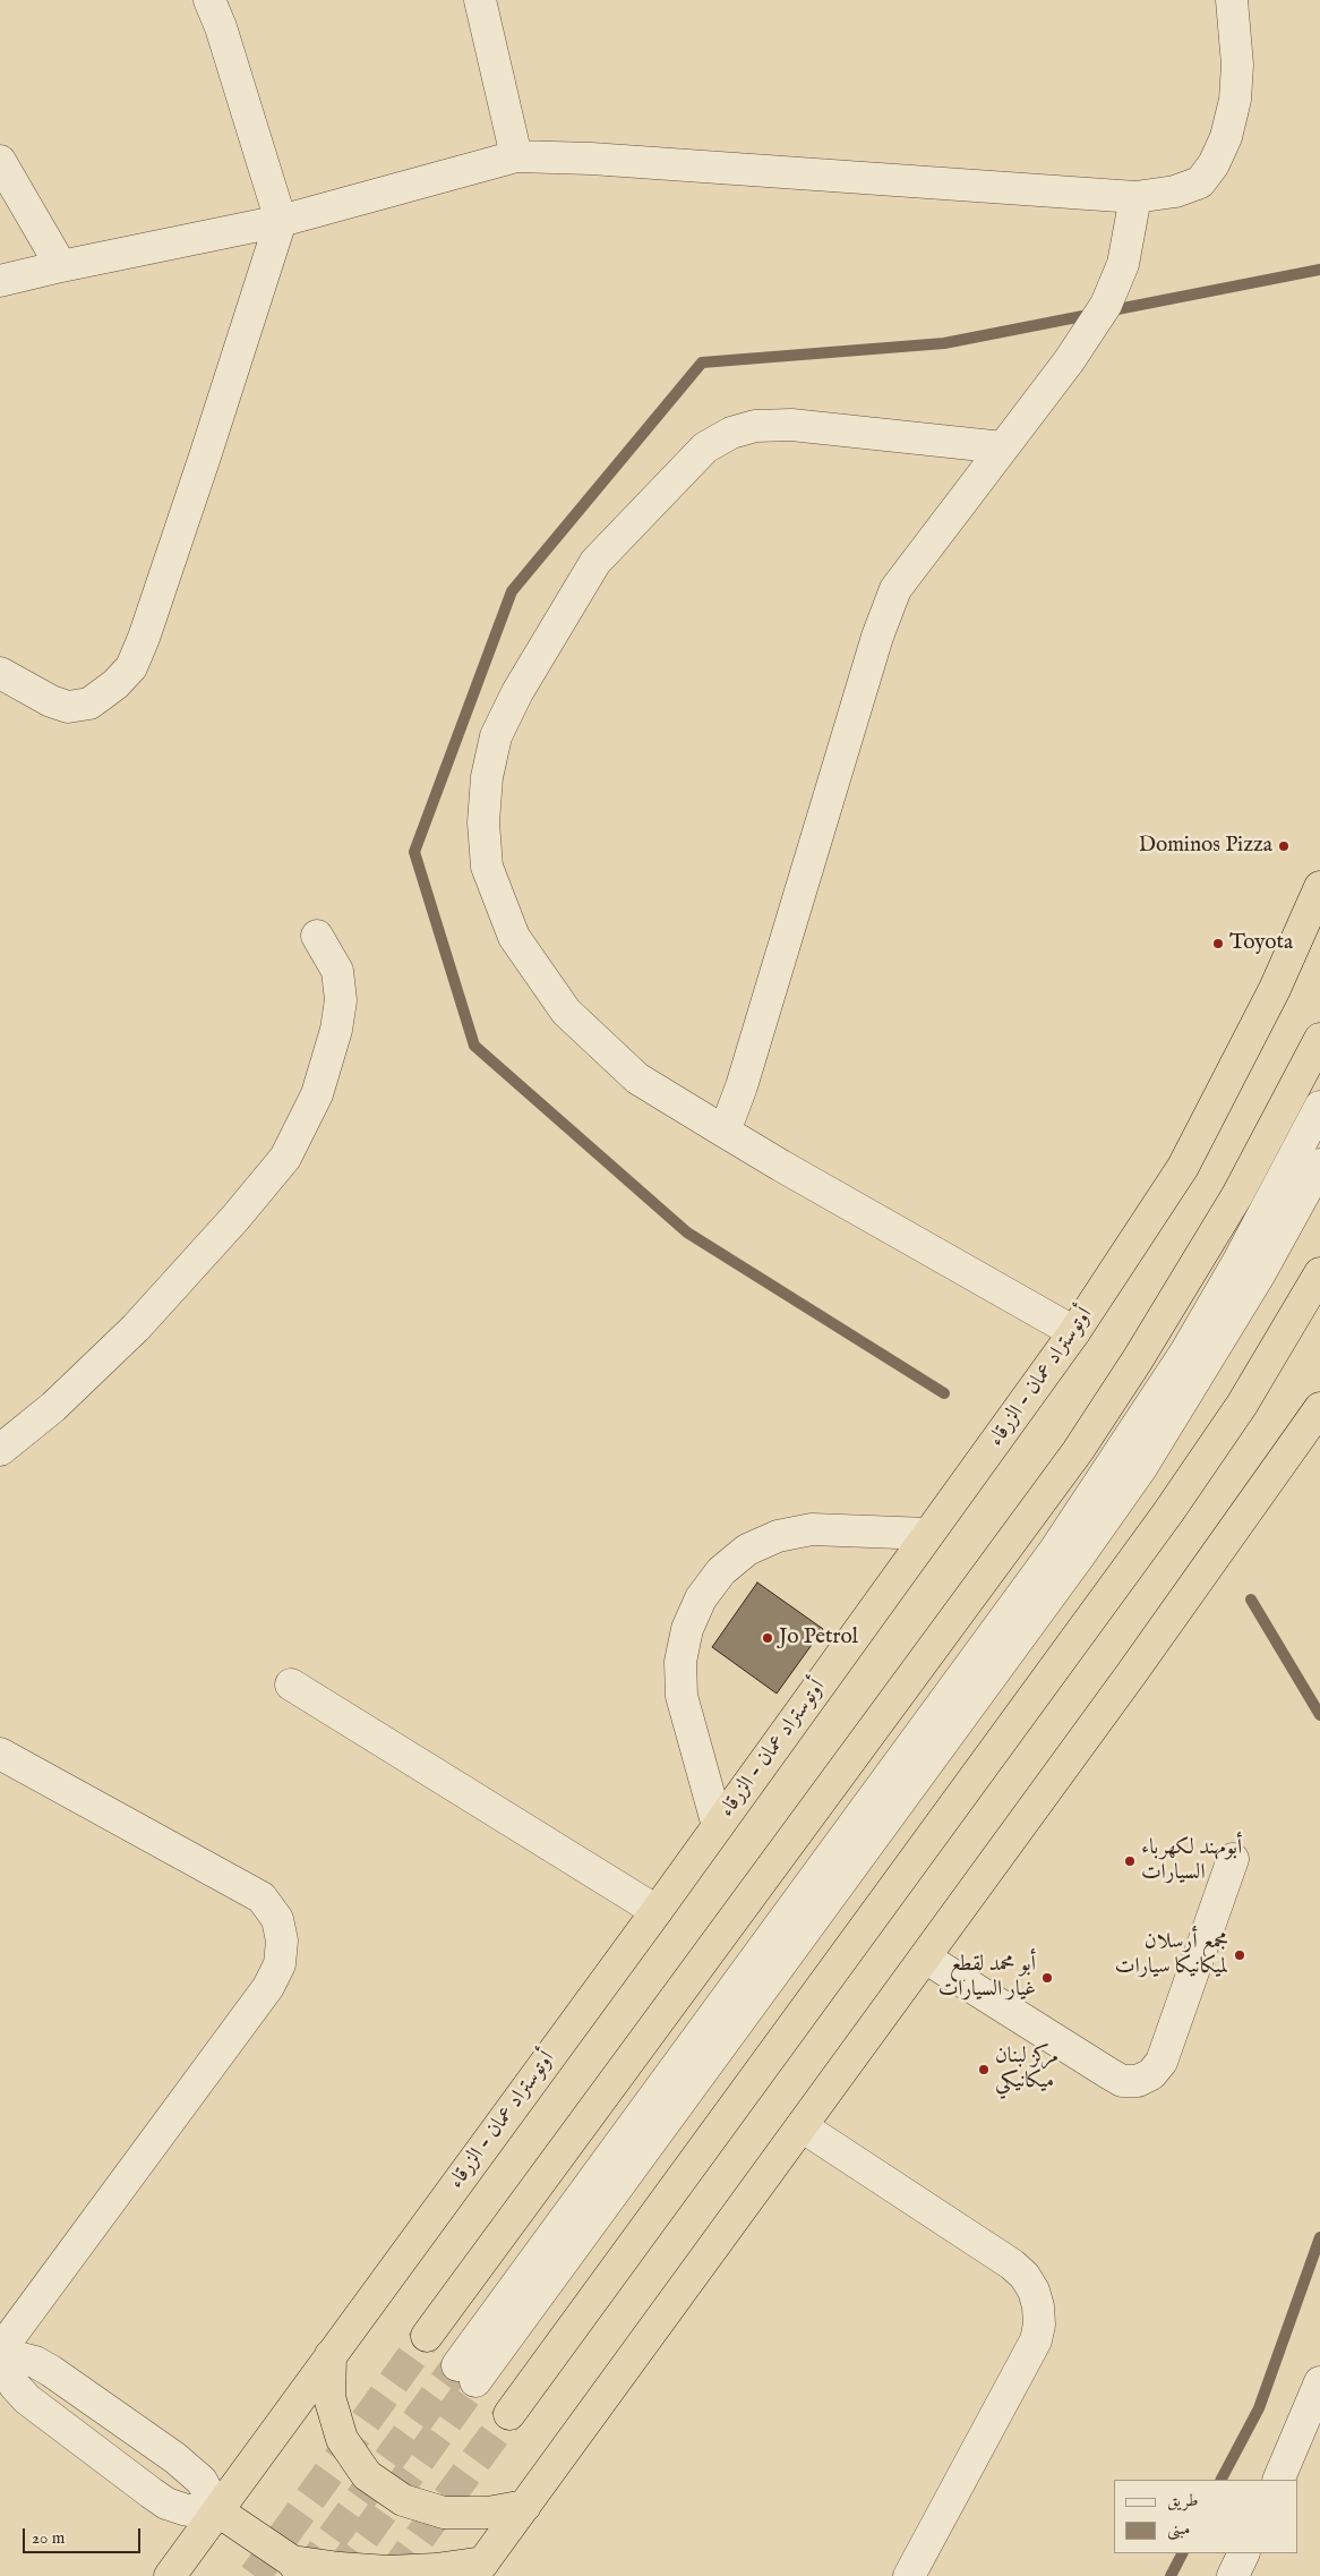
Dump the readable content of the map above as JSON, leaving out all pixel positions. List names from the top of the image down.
{
  "streets": {
    "highway": ["أوتوستراد عمان - الزرقاء"]
  },
  "places": [
    "Dominos Pizza",
    "Toyota",
    "Jo Petrol",
    "أبومهند لكهرباء السيارات",
    "مجمع أرسلان لميكانيكا سيارات",
    "أبو محمد لقطع غيار السيارات",
    "مركز لبنان ميكانيكي"
  ],
  "legend": ["طريق", "مبنى"],
  "scale_bar": "20 m"
}
